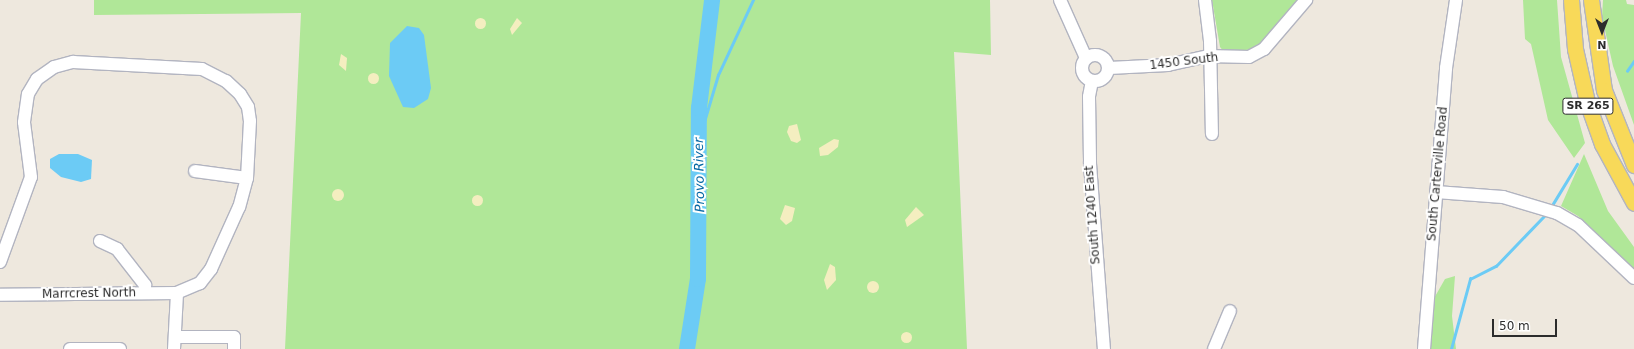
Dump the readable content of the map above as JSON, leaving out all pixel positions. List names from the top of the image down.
{
  "streets": {
    "main road": ["SR 265"],
    "street": [
      "1450 South",
      "South Carterville Road",
      "South 1240 East",
      "Marrcrest North"
    ]
  },
  "crossings": [
    ["1450 South", "South 1240 East"]
  ],
  "water": ["Provo River"],
  "scale_bar": "50 m",
  "north": "bottom"
}
